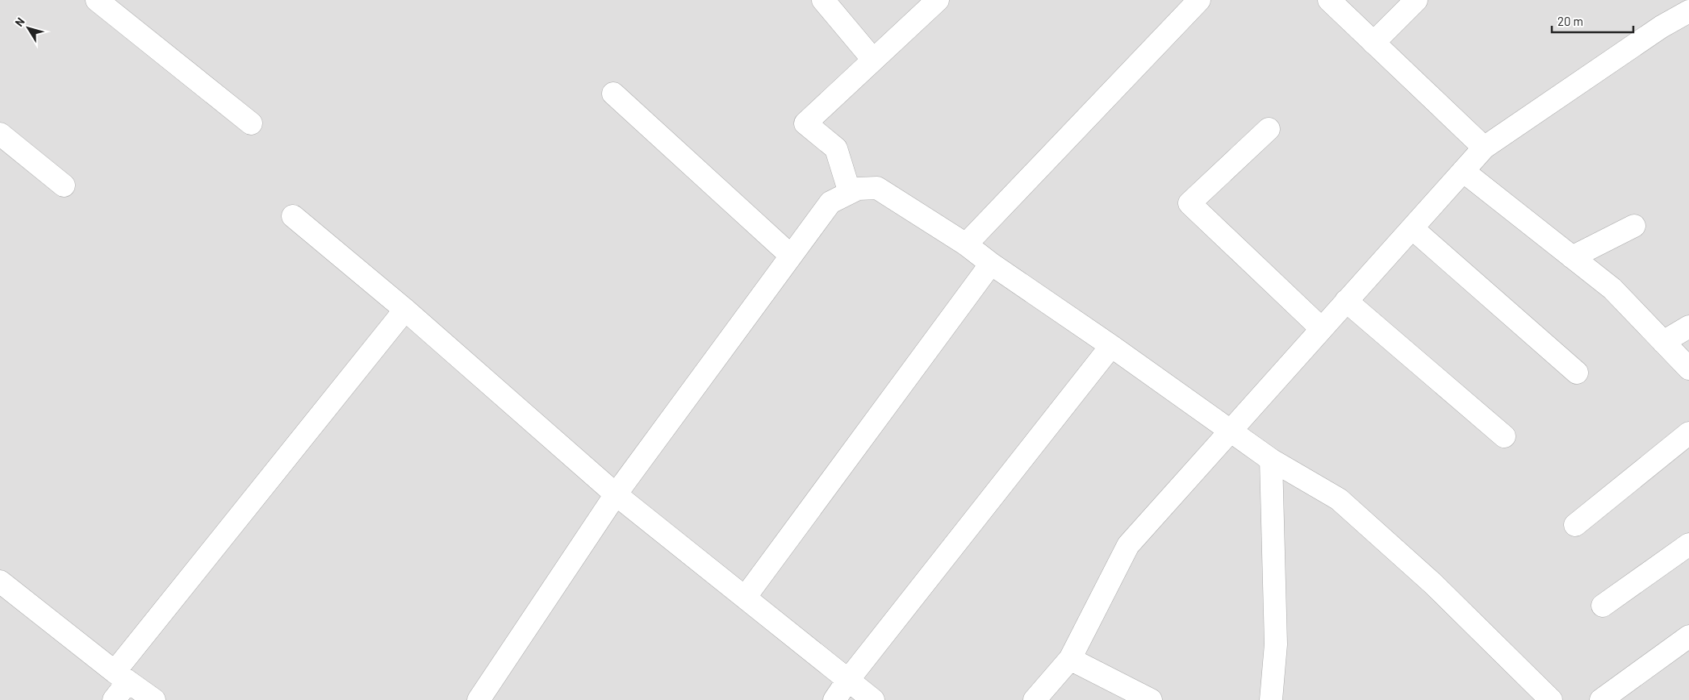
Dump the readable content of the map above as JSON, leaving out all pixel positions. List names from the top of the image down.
{
  "scale_bar": "20 m",
  "north": "top left"
}
